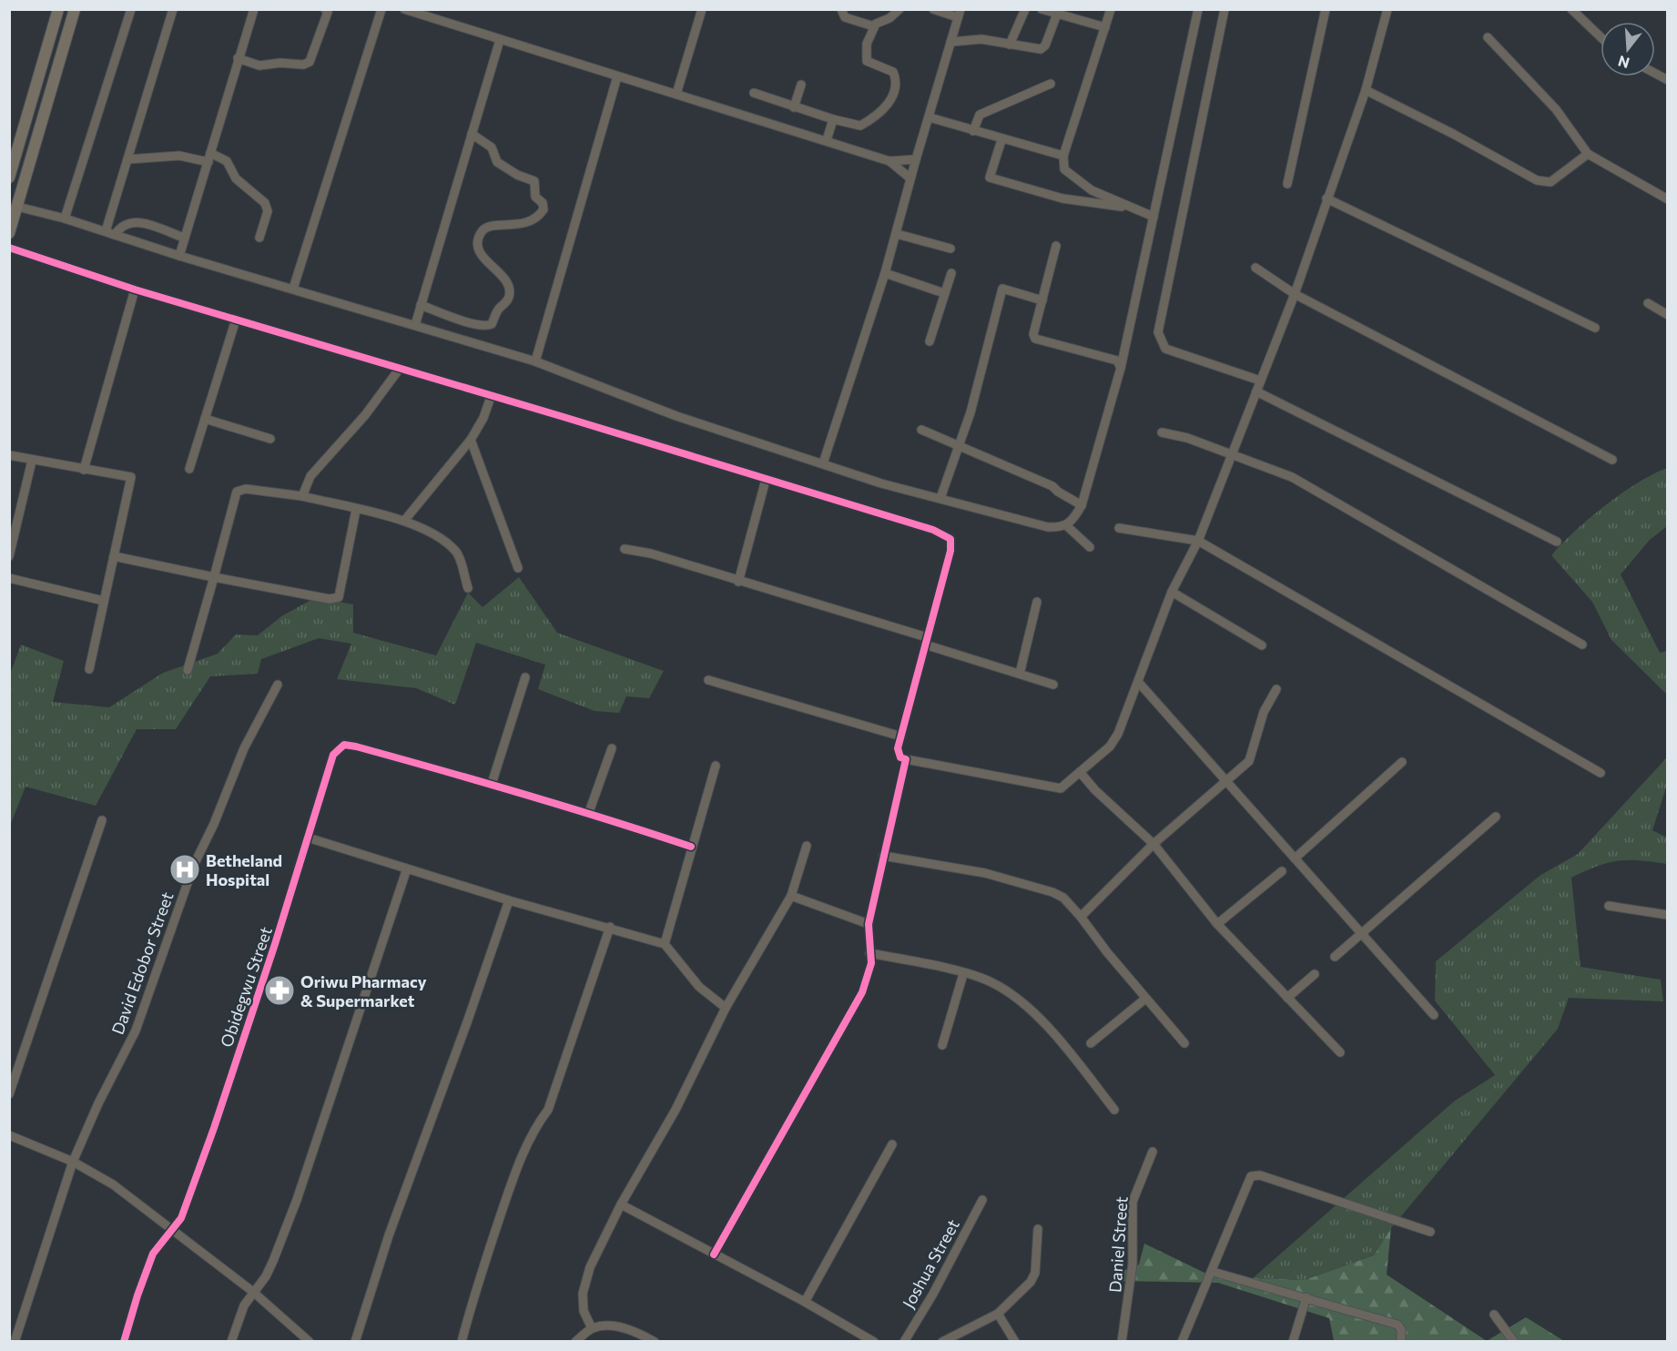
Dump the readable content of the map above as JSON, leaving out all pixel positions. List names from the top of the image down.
{
  "streets": {
    "street": [
      "David Edobor Street",
      "Obidegwu Street",
      "Daniel Street",
      "Joshua Street"
    ]
  },
  "places": {
    "hospital": ["Betheland Hospital"],
    "pharmacy": ["Oriwu Pharmacy & Supermarket"]
  },
  "north": "bottom"
}
